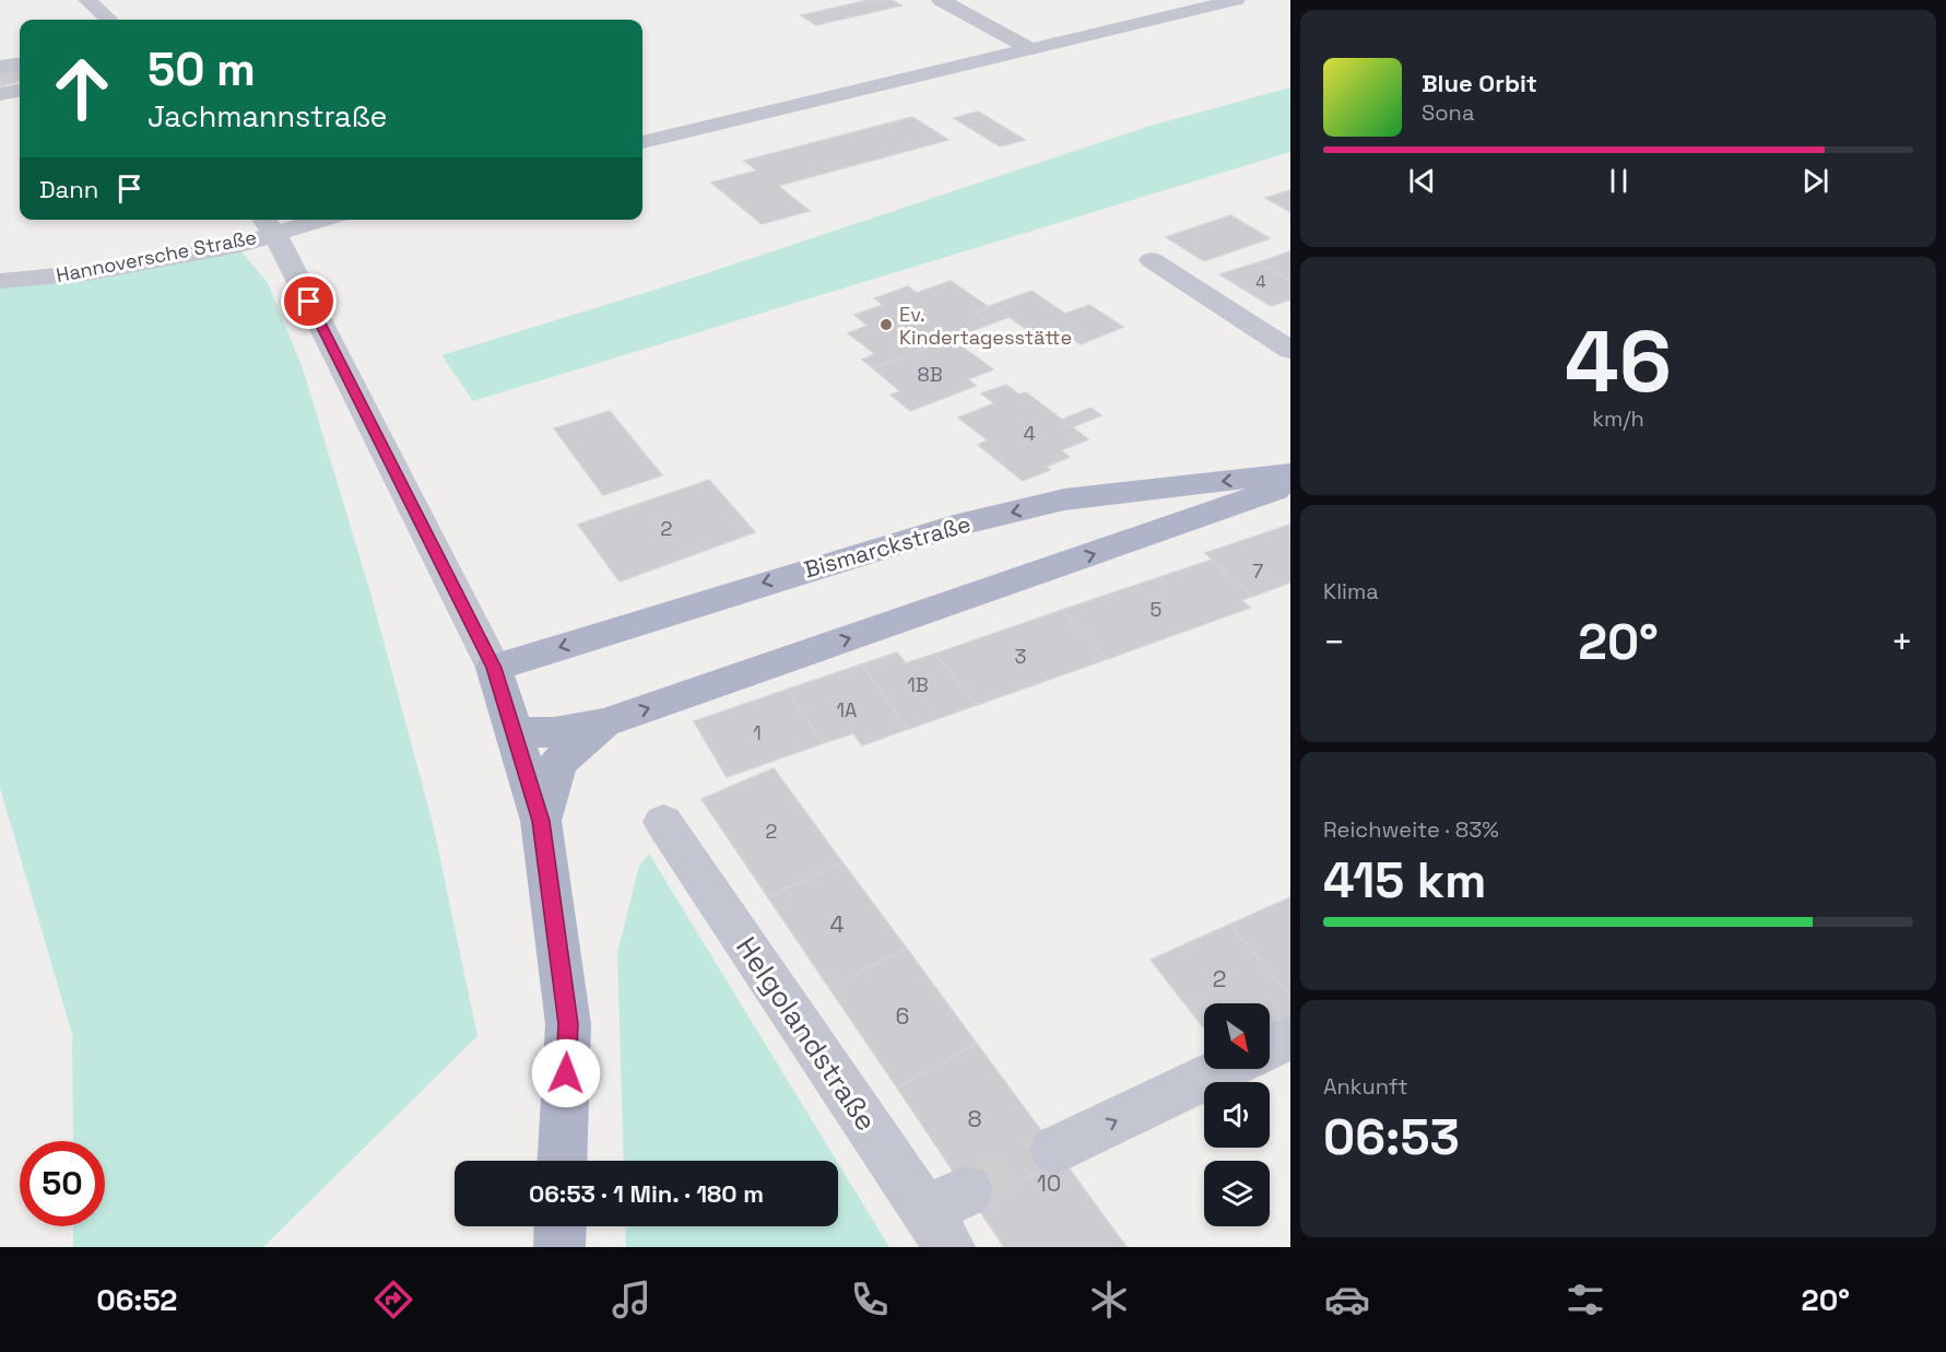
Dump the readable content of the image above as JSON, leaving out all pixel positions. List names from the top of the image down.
{
  "streets": {
    "main road": ["Bismarckstraße"],
    "street": ["Hannoversche Straße", "Helgolandstraße"]
  },
  "places": ["Ev. Kindertagesstätte"],
  "house_numbers": [
    "4",
    "8B",
    "4",
    "2",
    "7",
    "5",
    "3",
    "1B",
    "1A",
    "1",
    "2",
    "4",
    "2",
    "6",
    "8",
    "10"
  ],
  "north": "bottom right",
  "page": {
    "turn": ["50 m", "Jachmannstraße"],
    "song": ["Blue Orbit", "Sona"],
    "then": "Dann",
    "tile": [
      ["46", "km/h"],
      "Klima",
      ["Reichweite · 83%", "415 km"],
      ["Ankunft", "06:53"]
    ],
    "heat": ["−", "20°", "+"],
    "limit": "50",
    "trip": "06:53 · 1 Min. · 180 m",
    "tabs": ["06:52", "20°"]
  }
}
